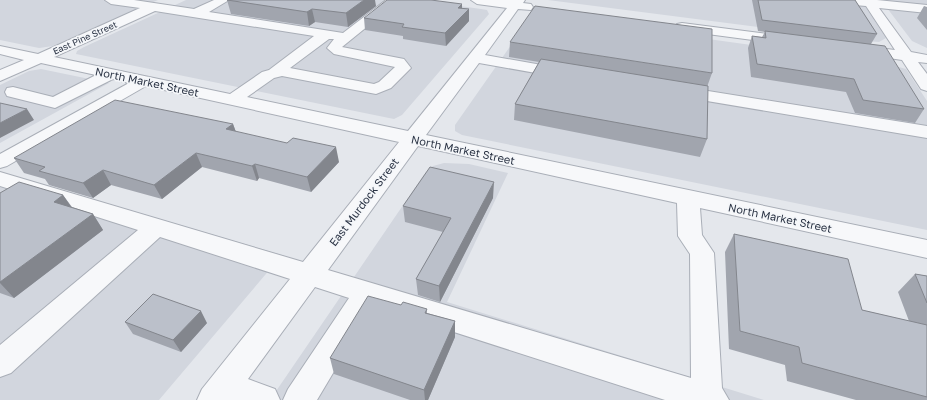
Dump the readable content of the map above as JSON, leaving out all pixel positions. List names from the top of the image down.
{
  "streets": {
    "street": ["East Pine Street", "North Market Street", "East Murdock Street"]
  },
  "crossings": [
    ["East Pine Street", "North Market Street"],
    ["North Market Street", "East Murdock Street"]
  ]
}
